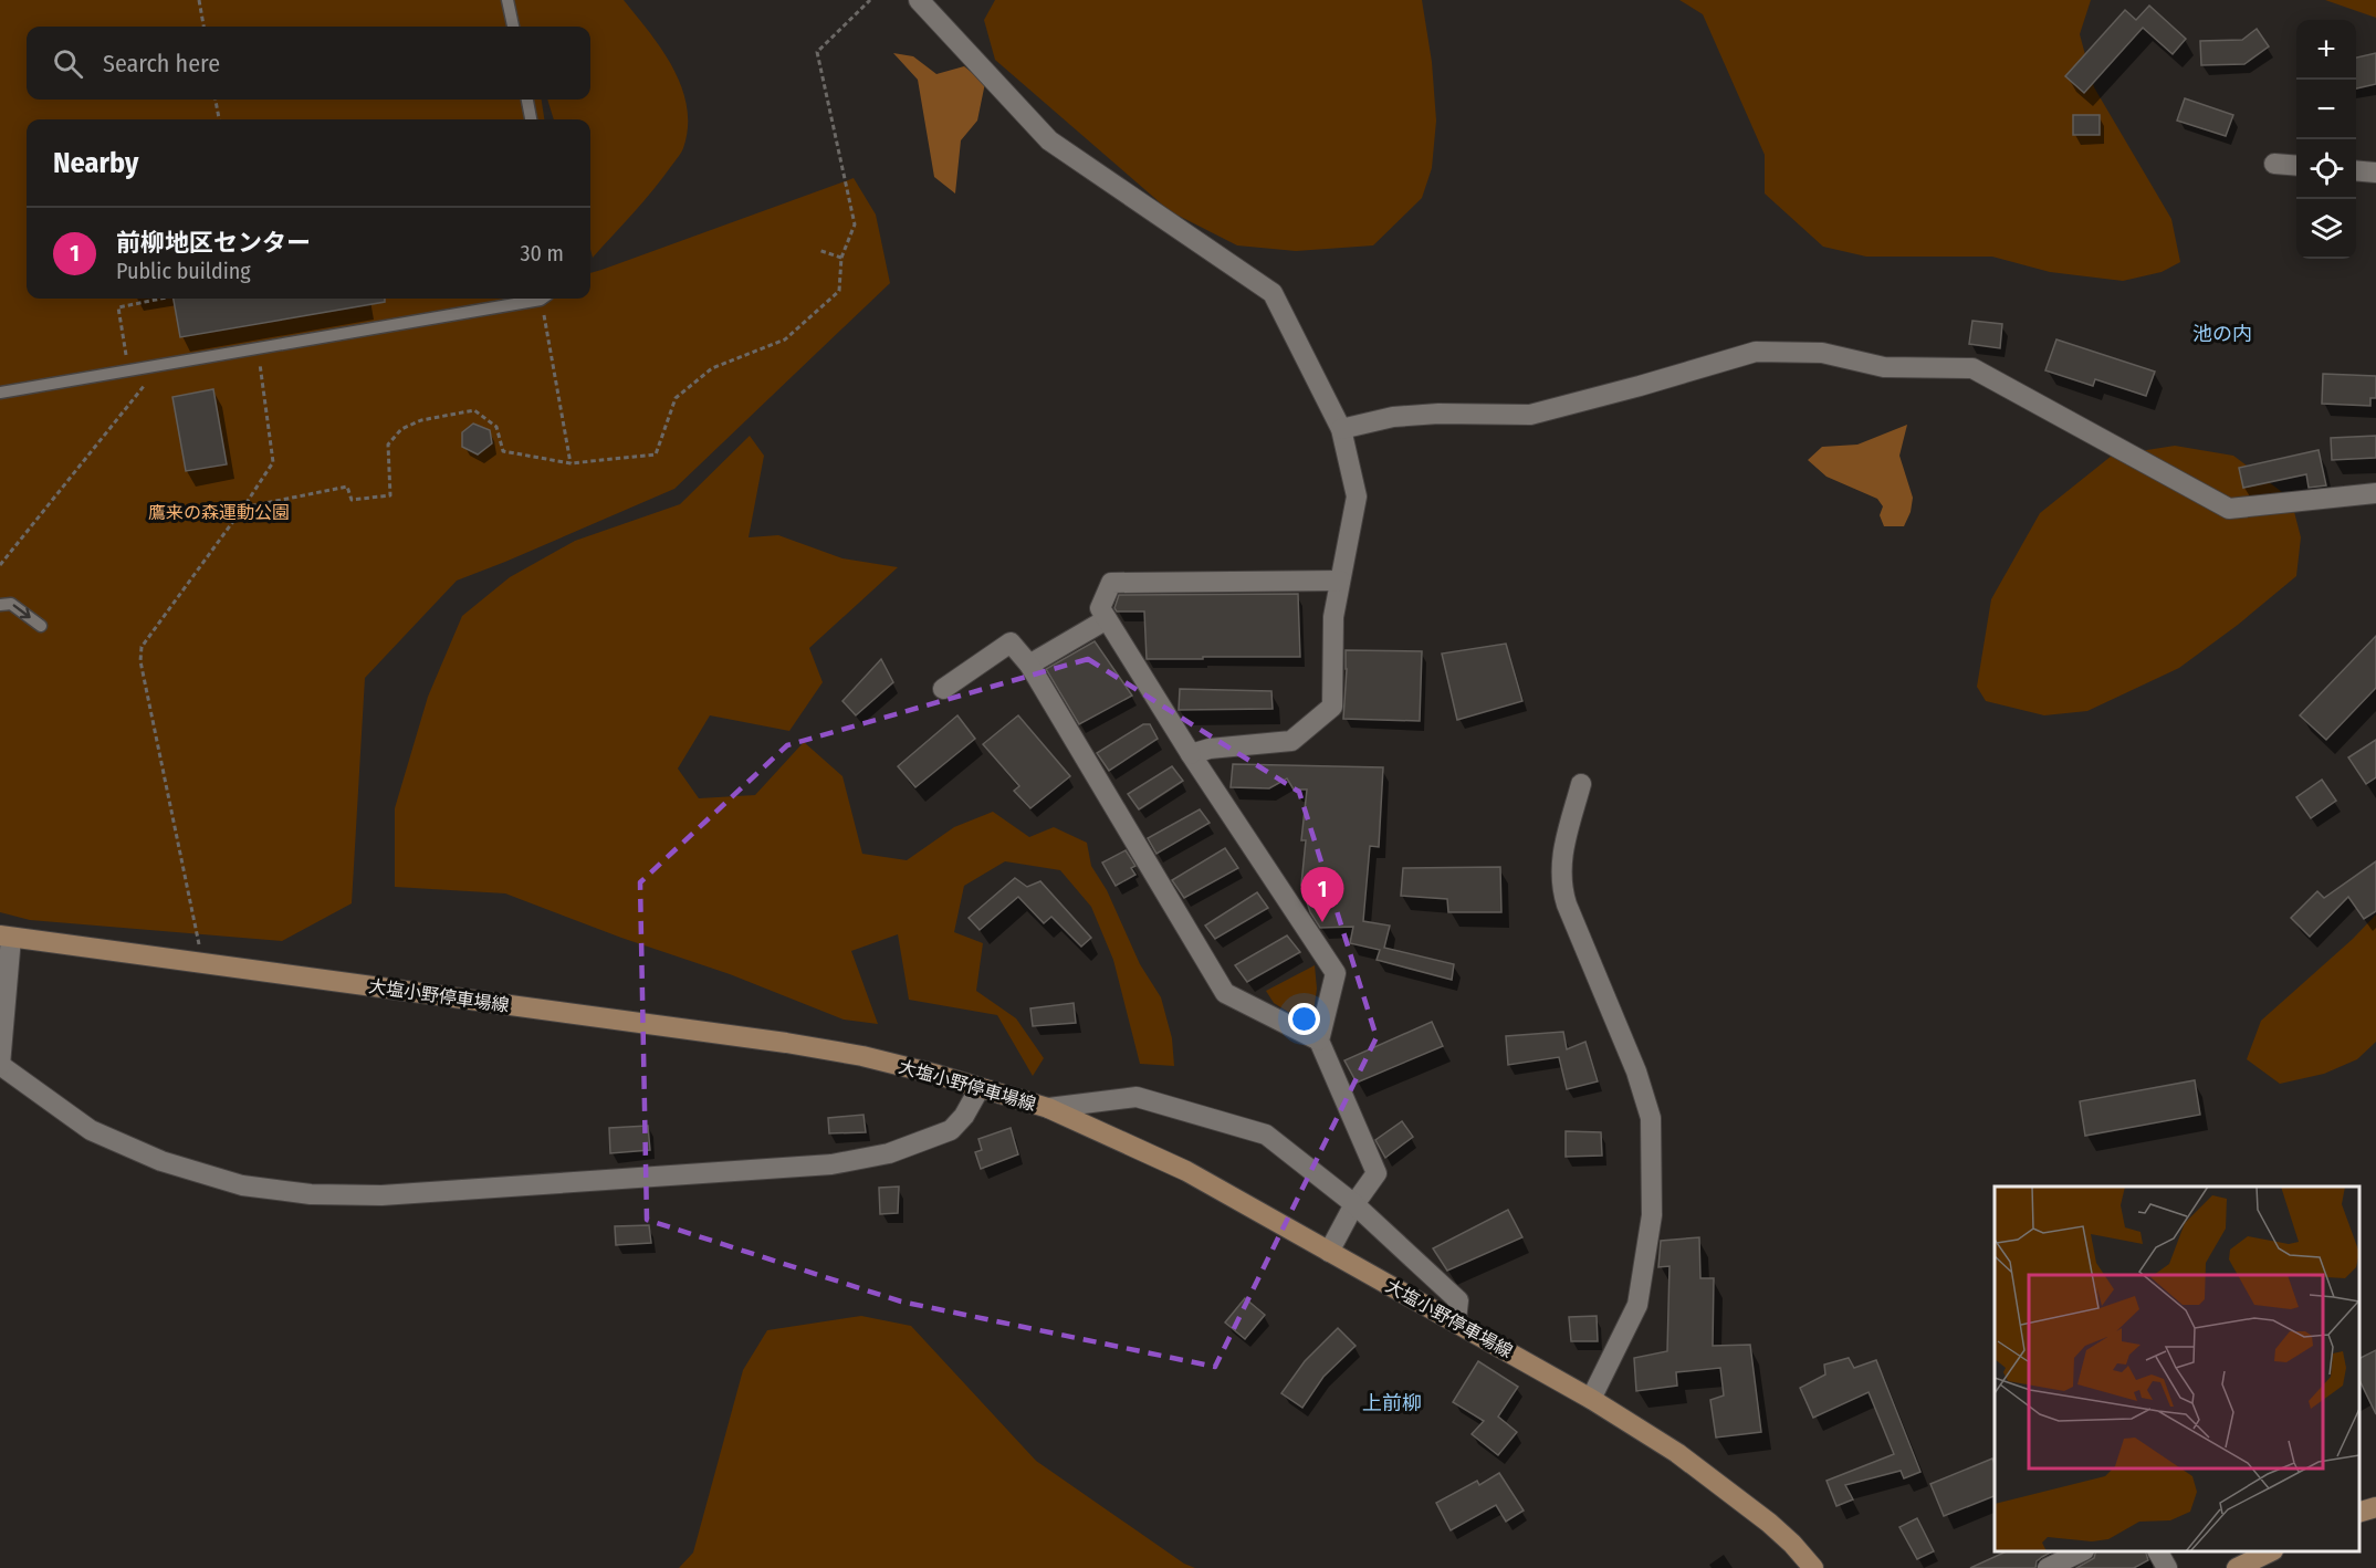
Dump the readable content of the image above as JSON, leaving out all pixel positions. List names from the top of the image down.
{
  "streets": {
    "main road": ["大塩小野停車場線"]
  },
  "districts": ["池の内", "上前柳"],
  "parks": ["鷹来の森運動公園"],
  "page": {
    "map_buttons": ["+", "−"],
    "search": "Search here",
    "heading": "Nearby",
    "list": [
      {
        "mark": "1",
        "name": "前柳地区センター",
        "note": "Public building",
        "value": "30 m"
      }
    ],
    "pins": "1"
  }
}
